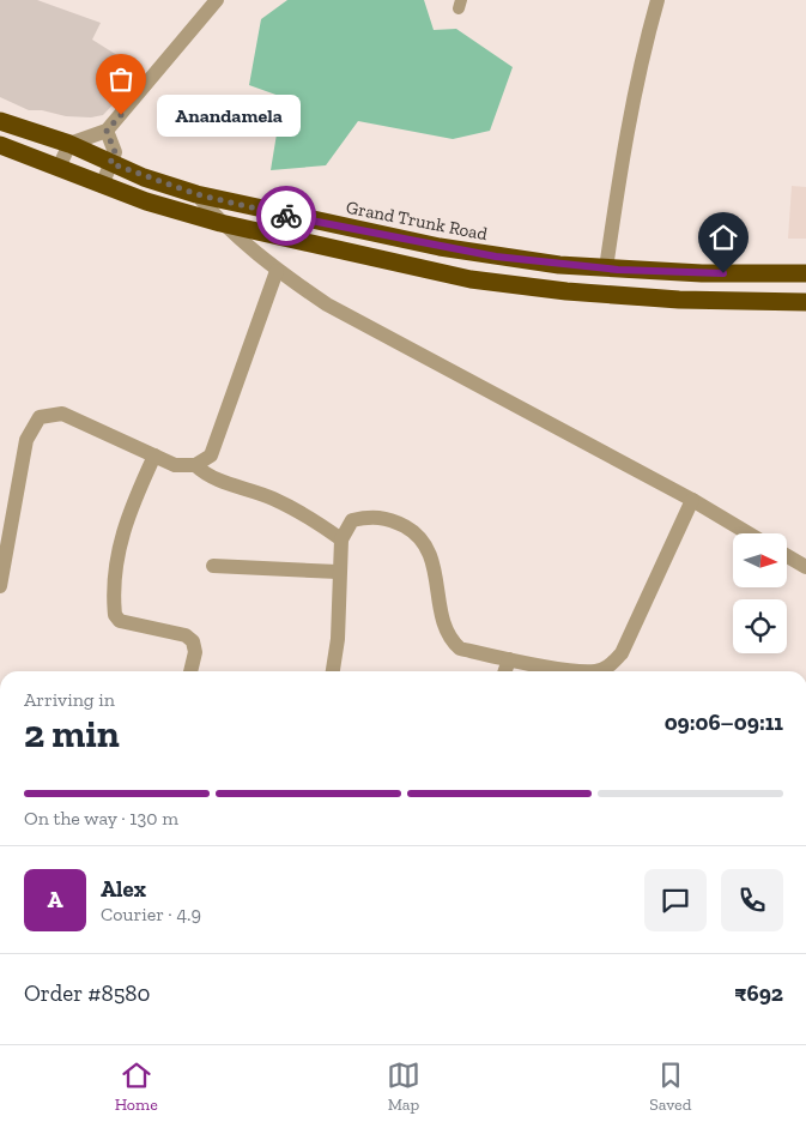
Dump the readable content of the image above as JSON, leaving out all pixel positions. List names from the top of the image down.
{
  "streets": {
    "highway": ["Grand Trunk Road"]
  },
  "places": ["Anandamela"],
  "north": "right",
  "page": {
    "bubble": "Anandamela",
    "heading": ["2 min", "Arriving in", "09:06–09:11"],
    "panel": [
      "Alex",
      "Courier · 4.9",
      "Order #8580",
      "₹692"
    ],
    "bar": "On the way · 130 m",
    "round": "A",
    "tabs": ["Home", "Map", "Saved"]
  }
}
